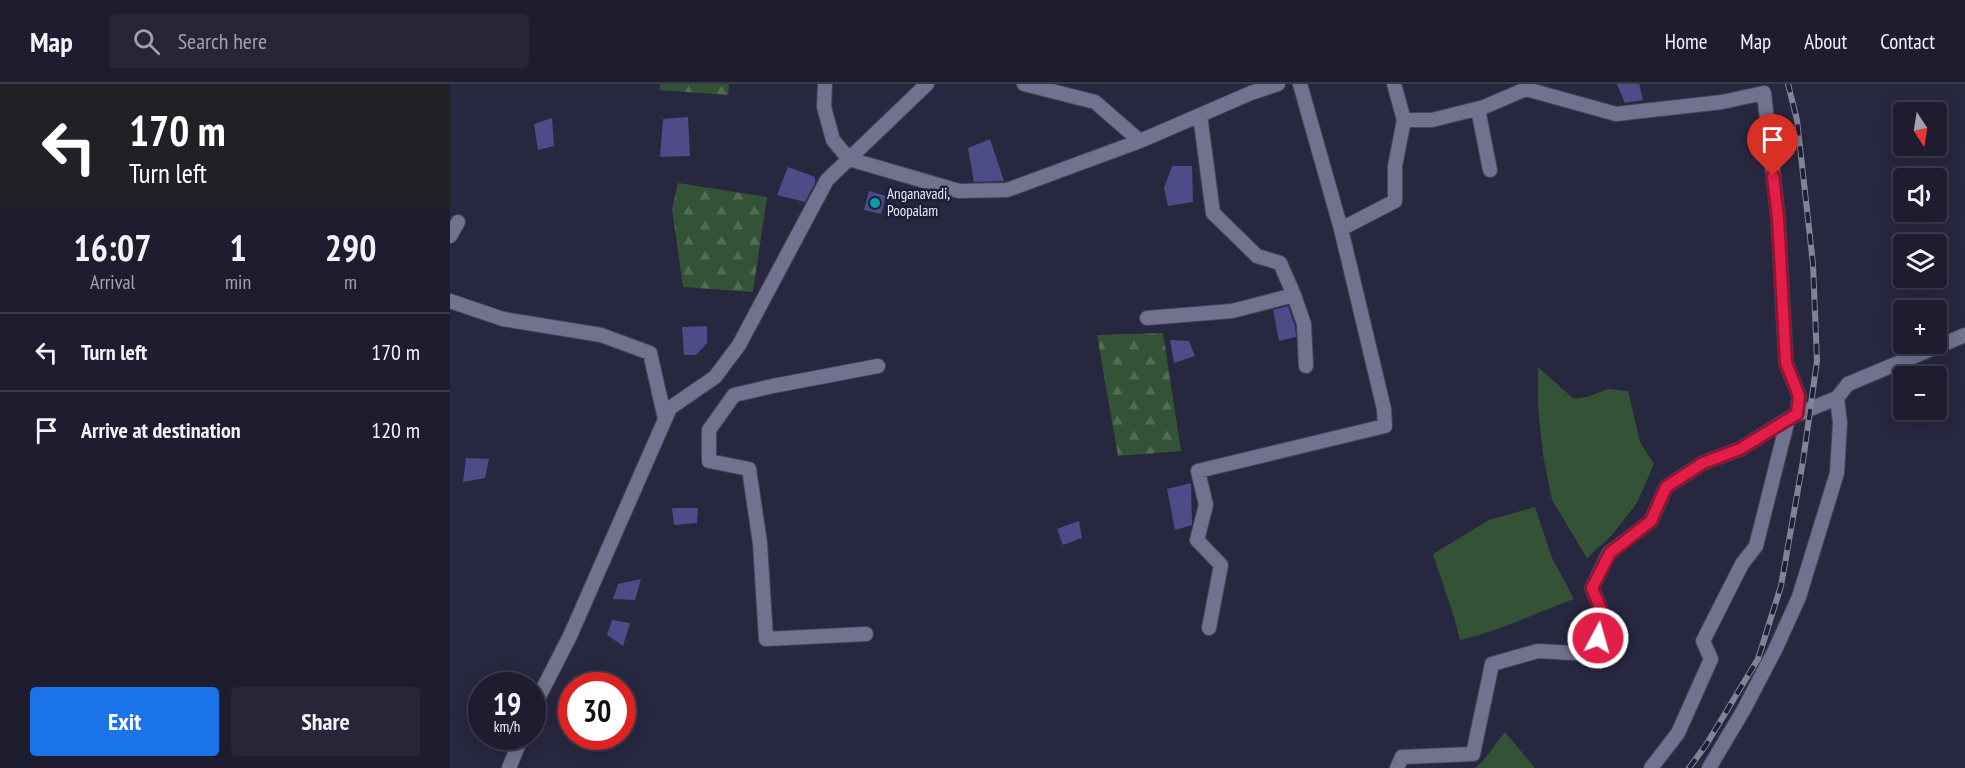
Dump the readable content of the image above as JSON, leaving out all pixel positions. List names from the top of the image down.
{
  "places": ["Anganavadi, Poopalam"],
  "north": "bottom",
  "page": {
    "header": "Map",
    "search": "Search here",
    "nav": [
      "Home",
      "Map",
      "About",
      "Contact"
    ],
    "turn": ["170 m", "Turn left"],
    "map_buttons": ["+", "−"],
    "eta": [
      "16:07",
      "Arrival",
      "1",
      "min",
      "290",
      "m"
    ],
    "list": [
      {
        "name": "Turn left",
        "value": "170 m"
      },
      {
        "name": "Arrive at destination",
        "value": "120 m"
      }
    ],
    "speed": "19 km/h",
    "limit": "30",
    "buttons": ["Exit", "Share"]
  }
}
